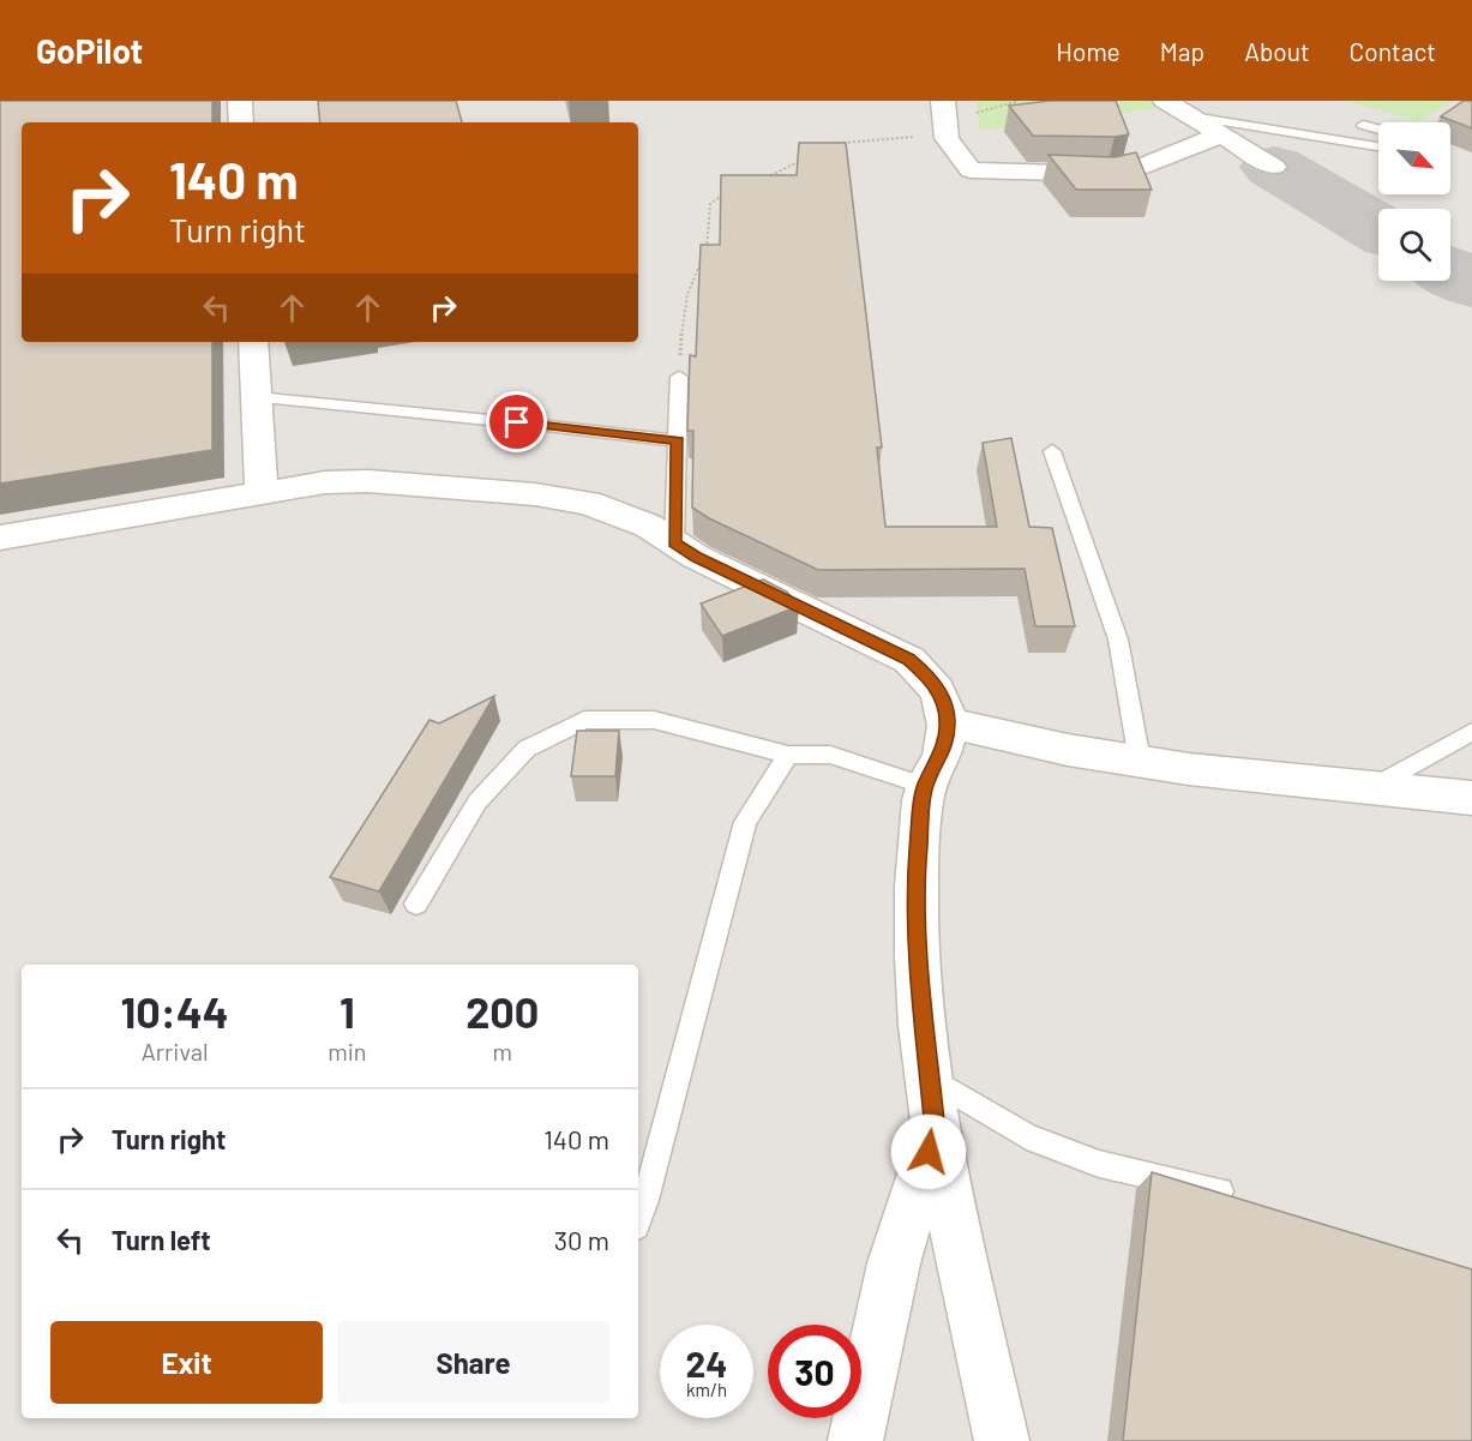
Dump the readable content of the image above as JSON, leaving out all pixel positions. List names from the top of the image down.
{
  "north": "bottom right",
  "page": {
    "header": "GoPilot",
    "nav": [
      "Home",
      "Map",
      "About",
      "Contact"
    ],
    "turn": ["140 m", "Turn right"],
    "eta": [
      "10:44",
      "Arrival",
      "1",
      "min",
      "200",
      "m"
    ],
    "list": [
      {
        "name": "Turn right",
        "value": "140 m"
      },
      {
        "name": "Turn left",
        "value": "30 m"
      }
    ],
    "buttons": ["Exit", "Share"],
    "speed": "24 km/h",
    "limit": "30"
  }
}
